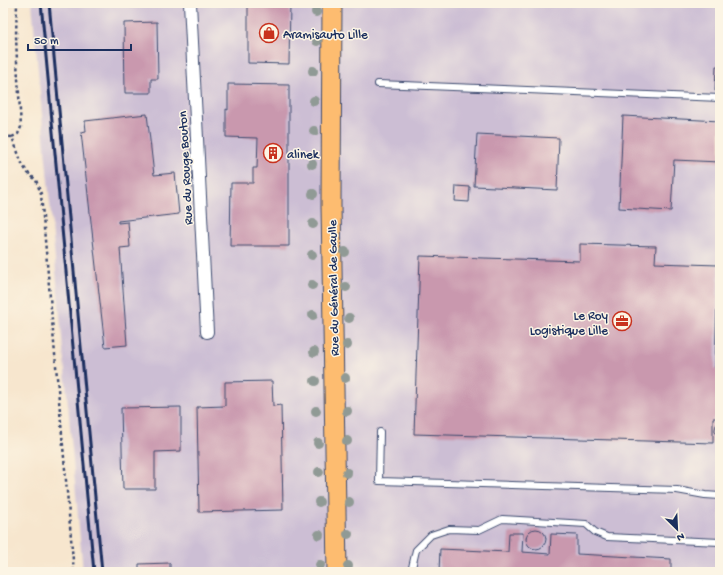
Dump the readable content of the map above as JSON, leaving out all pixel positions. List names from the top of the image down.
{
  "streets": {
    "main road": ["Rue du Général de Gaulle"],
    "street": ["Rue du Rouge Bouton"]
  },
  "places": {
    "shop": ["Aramisauto Lille"],
    "building": ["alinek"],
    "office": ["Le Roy Logistique Lille"]
  },
  "scale_bar": "50 m",
  "north": "bottom right"
}
